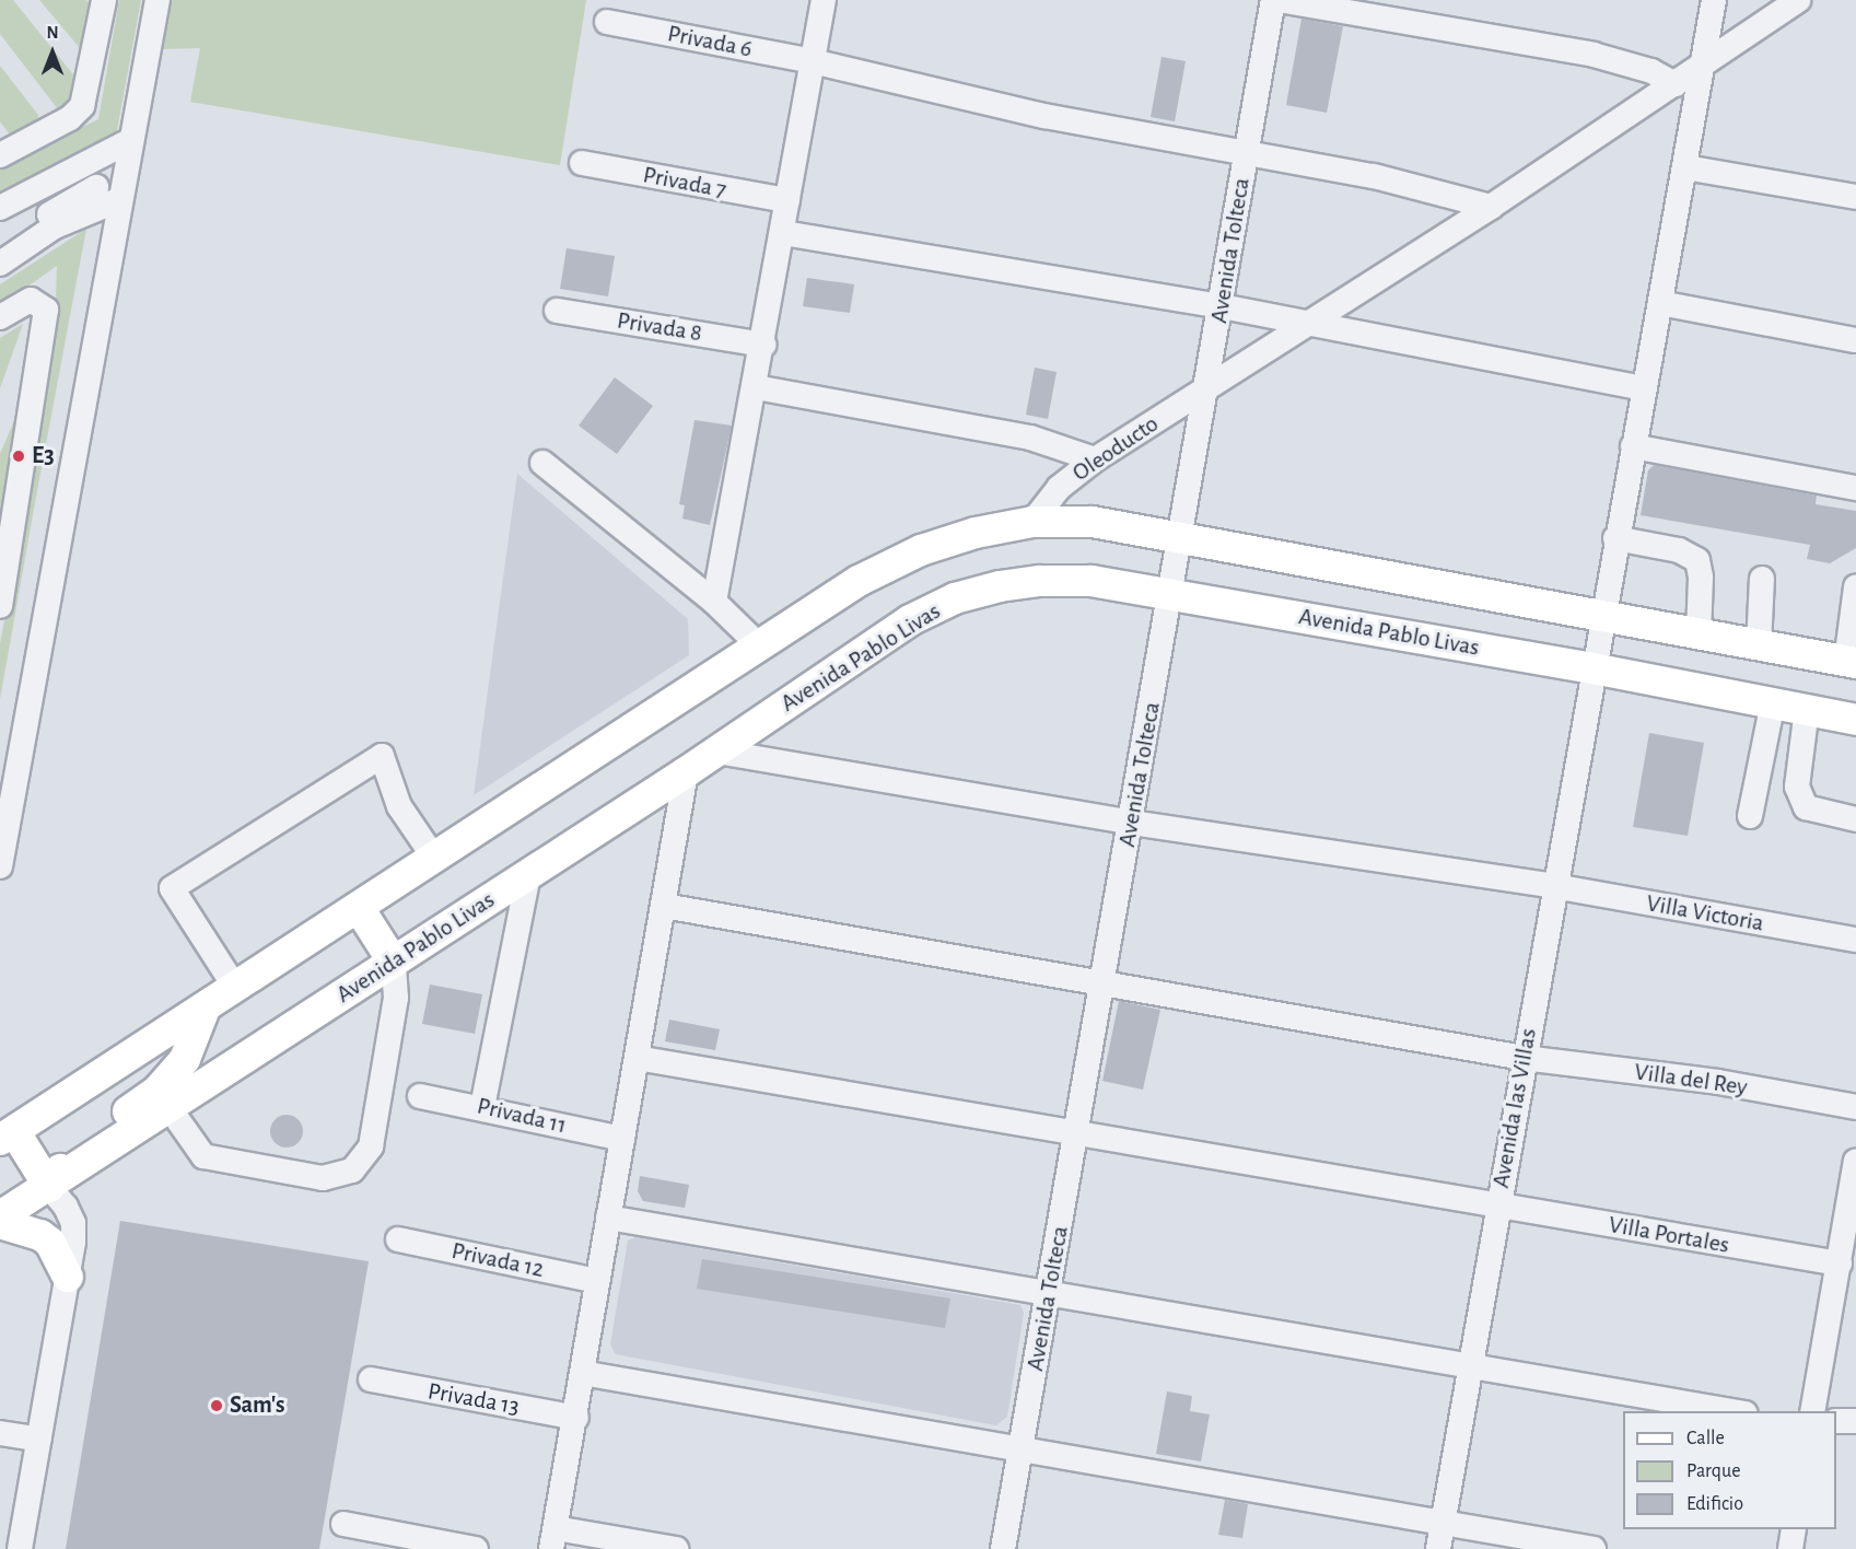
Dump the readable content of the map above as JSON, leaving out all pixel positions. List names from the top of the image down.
{
  "streets": {
    "main road": ["Avenida Pablo Livas"],
    "street": [
      "Privada 6",
      "Privada 7",
      "Avenida Tolteca",
      "Privada 8",
      "Oleoducto",
      "Villa Victoria",
      "Villa del Rey",
      "Avenida las Villas",
      "Privada 11",
      "Villa Portales",
      "Privada 12",
      "Privada 13"
    ]
  },
  "crossings": [
    ["Privada 6", "Avenida Tolteca"],
    ["Privada 6", "Oleoducto"],
    ["Avenida Tolteca", "Oleoducto"],
    ["Avenida Tolteca", "Avenida Pablo Livas"],
    ["Avenida Tolteca", "Villa Victoria"],
    ["Avenida Tolteca", "Villa del Rey"],
    ["Avenida Tolteca", "Villa Portales"],
    ["Avenida Pablo Livas", "Villa Victoria"],
    ["Avenida Pablo Livas", "Avenida las Villas"],
    ["Villa Victoria", "Avenida las Villas"],
    ["Villa del Rey", "Avenida las Villas"],
    ["Avenida las Villas", "Villa Portales"]
  ],
  "places": ["E3", "Sam's"],
  "legend": ["Calle", "Parque", "Edificio"],
  "north": "top"
}
